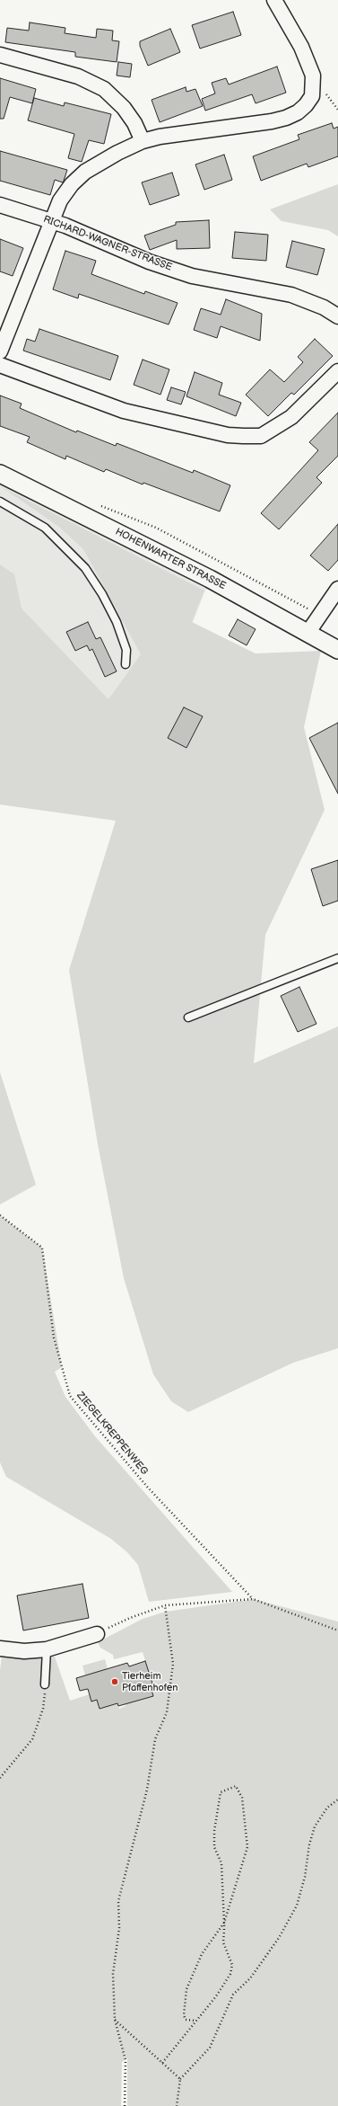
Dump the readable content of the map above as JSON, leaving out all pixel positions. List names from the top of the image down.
{
  "streets": {
    "street": ["RICHARD-WAGNER-STRASSE", "HOHENWARTER STRASSE"],
    "path": ["ZIEGELKREPPENWEG"]
  },
  "places": ["Tierheim Pfaffenhofen"]
}
